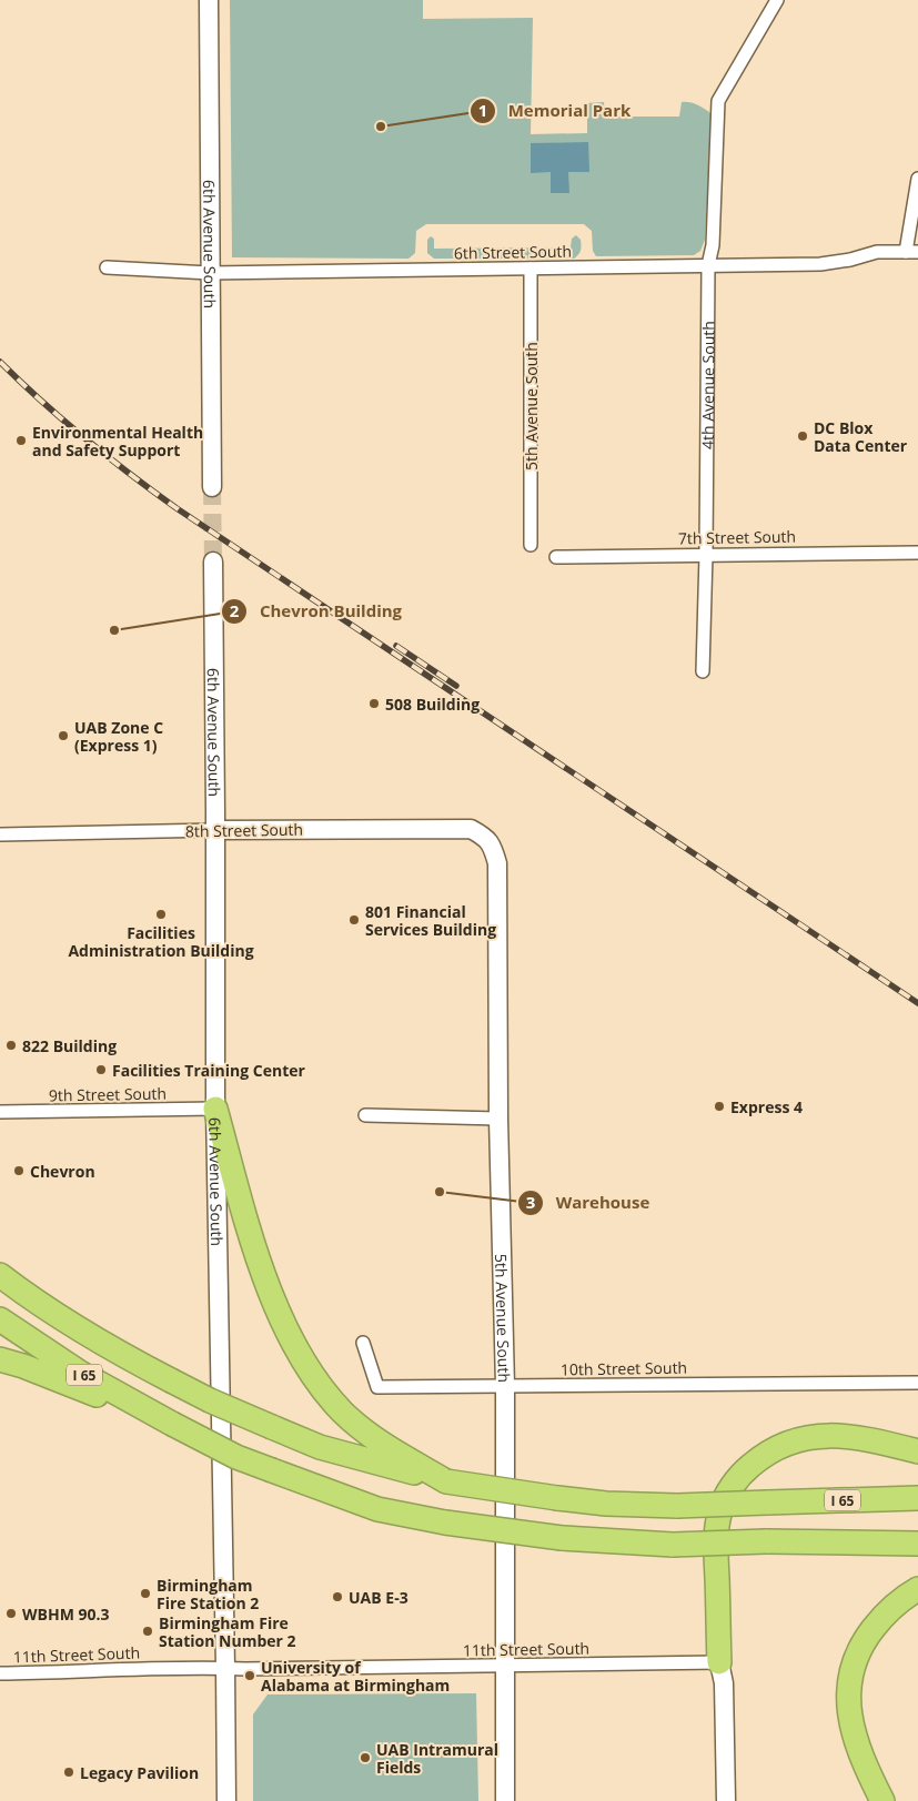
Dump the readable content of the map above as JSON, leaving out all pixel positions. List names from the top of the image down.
{
  "streets": {
    "highway": ["I 65"],
    "main road": ["6th Avenue South", "5th Avenue South", "8th Street South"],
    "street": [
      "6th Street South",
      "4th Avenue South",
      "7th Street South",
      "9th Street South",
      "10th Street South",
      "11th Street South"
    ]
  },
  "crossings": [
    ["6th Avenue South", "6th Street South"],
    ["6th Avenue South", "8th Street South"],
    ["6th Avenue South", "9th Street South"],
    ["6th Avenue South", "11th Street South"],
    ["6th Street South", "4th Avenue South"],
    ["6th Street South", "5th Avenue South"],
    ["4th Avenue South", "7th Street South"],
    ["5th Avenue South", "8th Street South"],
    ["5th Avenue South", "10th Street South"],
    ["5th Avenue South", "11th Street South"]
  ],
  "places": [
    "Memorial Park",
    "DC Blox Data Center",
    "Environmental Health and Safety Support",
    "Chevron Building",
    "508 Building",
    "UAB Zone C (Express 1)",
    "Facilities Administration Building",
    "801 Financial Services Building",
    "822 Building",
    "Facilities Training Center",
    "Express 4",
    "Chevron",
    "Warehouse",
    "Birmingham Fire Station 2",
    "UAB E-3",
    "WBHM 90.3",
    "Birmingham Fire Station Number 2",
    "University of Alabama at Birmingham",
    "UAB Intramural Fields",
    "Legacy Pavilion"
  ]
}
